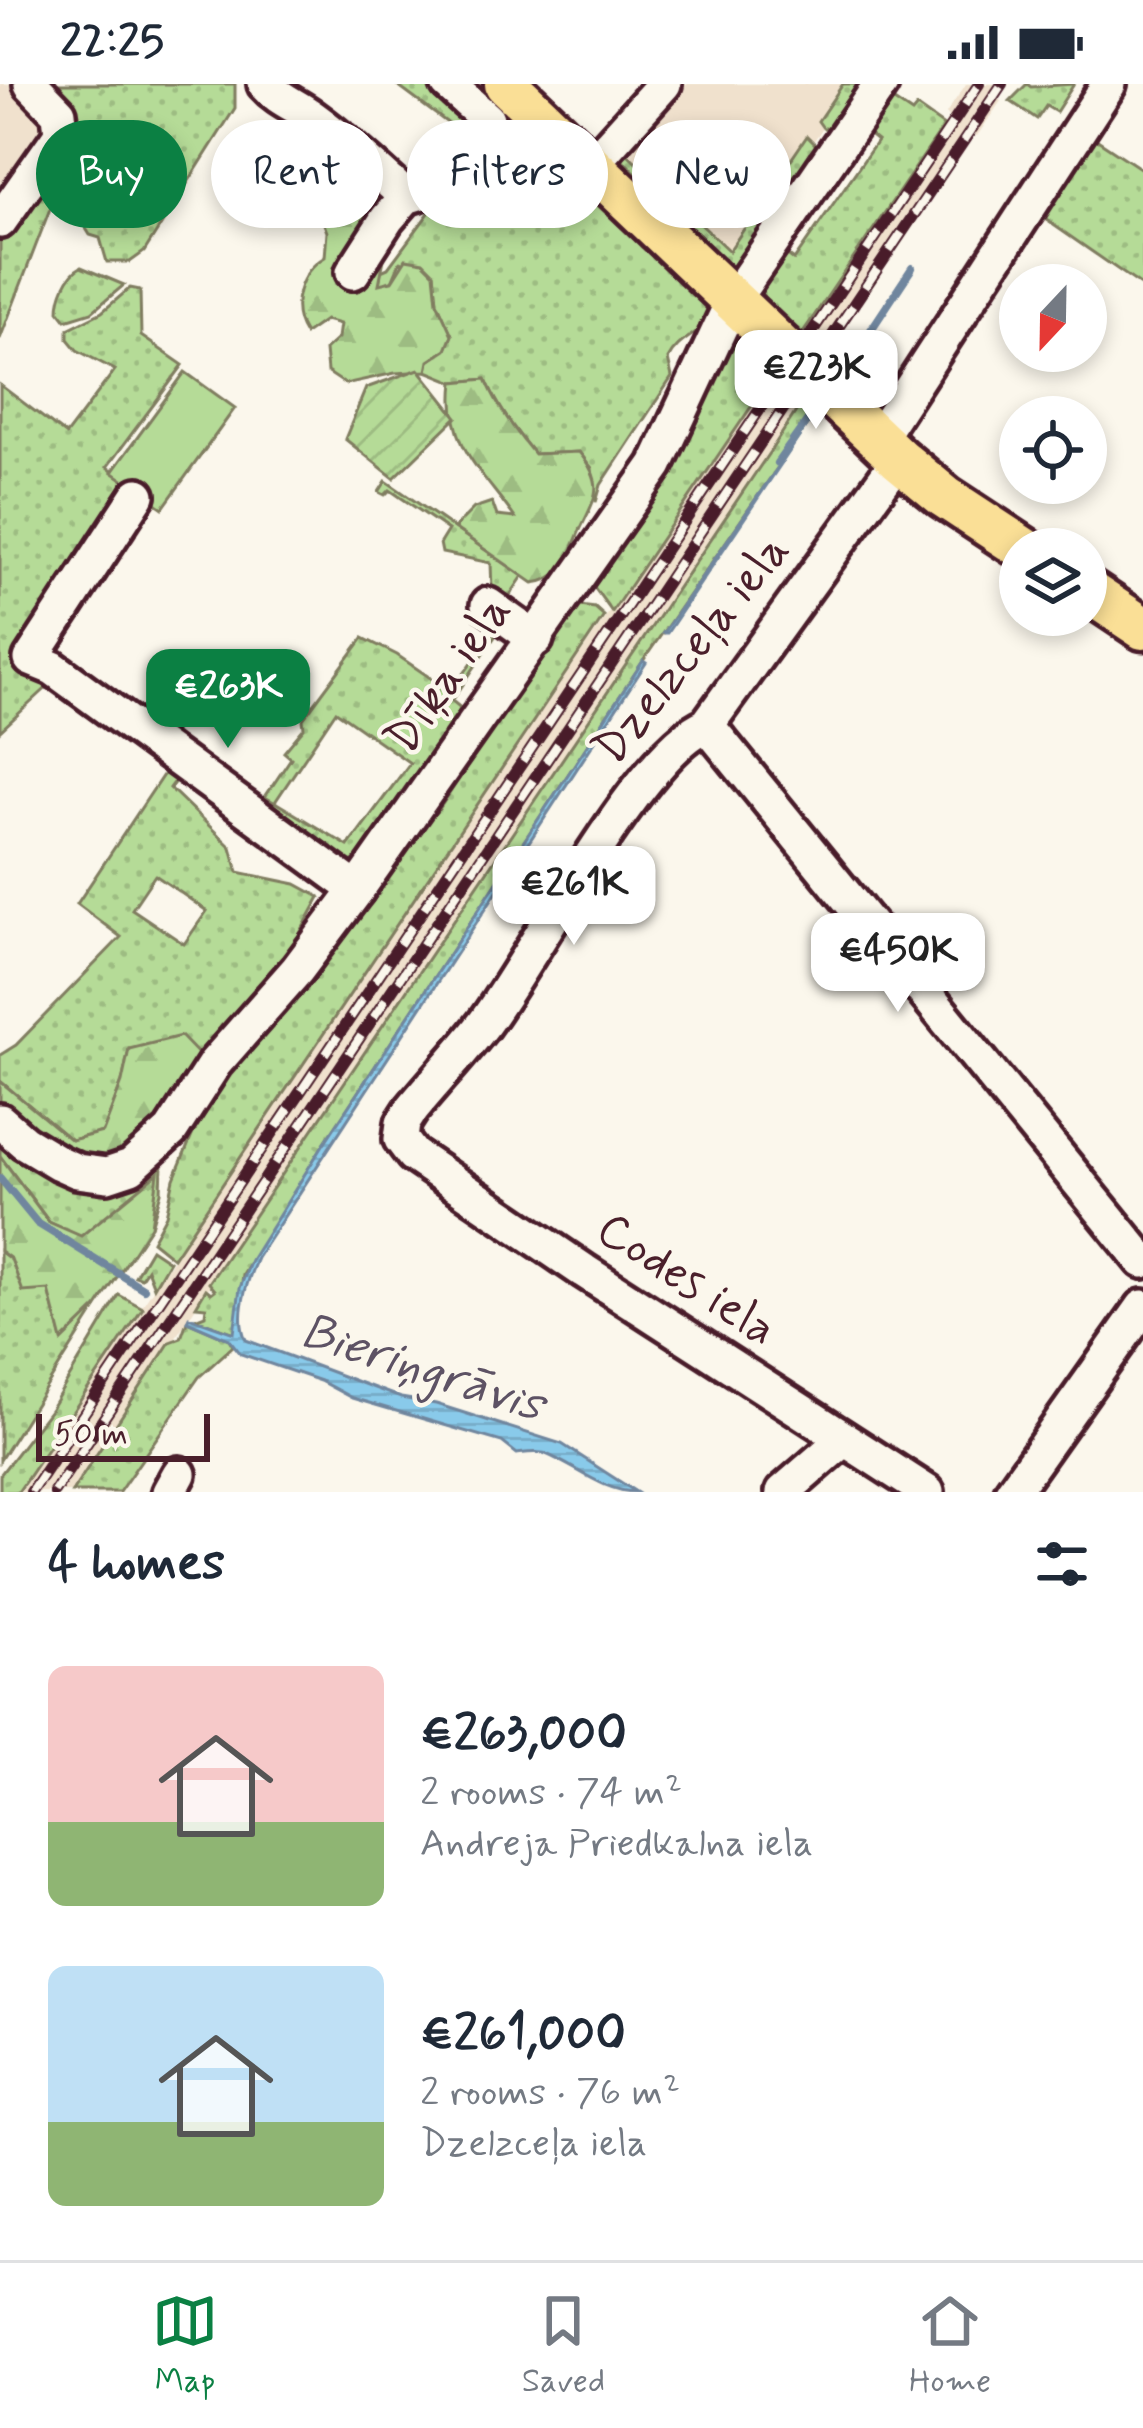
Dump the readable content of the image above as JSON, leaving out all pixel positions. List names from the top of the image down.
{
  "streets": {
    "street": ["Dzelzceļa iela", "Dīķa iela", "Codes iela"]
  },
  "crossings": [
    ["Dzelzceļa iela", "Codes iela"]
  ],
  "water": ["Bieriņgrāvis"],
  "scale_bar": "50 m",
  "north": "bottom",
  "page": {
    "status": "22:25",
    "chip": [
      "Buy",
      "Rent",
      "Filters",
      "New"
    ],
    "price": [
      "€223K",
      "€263K",
      "€261K",
      "€450K"
    ],
    "scale": "50 m",
    "heading": "4 homes",
    "list": [
      {
        "name": "€263,000",
        "note": "2 rooms · 74 m² · Andreja Priedkalna iela"
      },
      {
        "name": "€261,000",
        "note": "2 rooms · 76 m² · Dzelzceļa iela"
      }
    ],
    "tabs": ["Map", "Saved", "Home"]
  }
}
